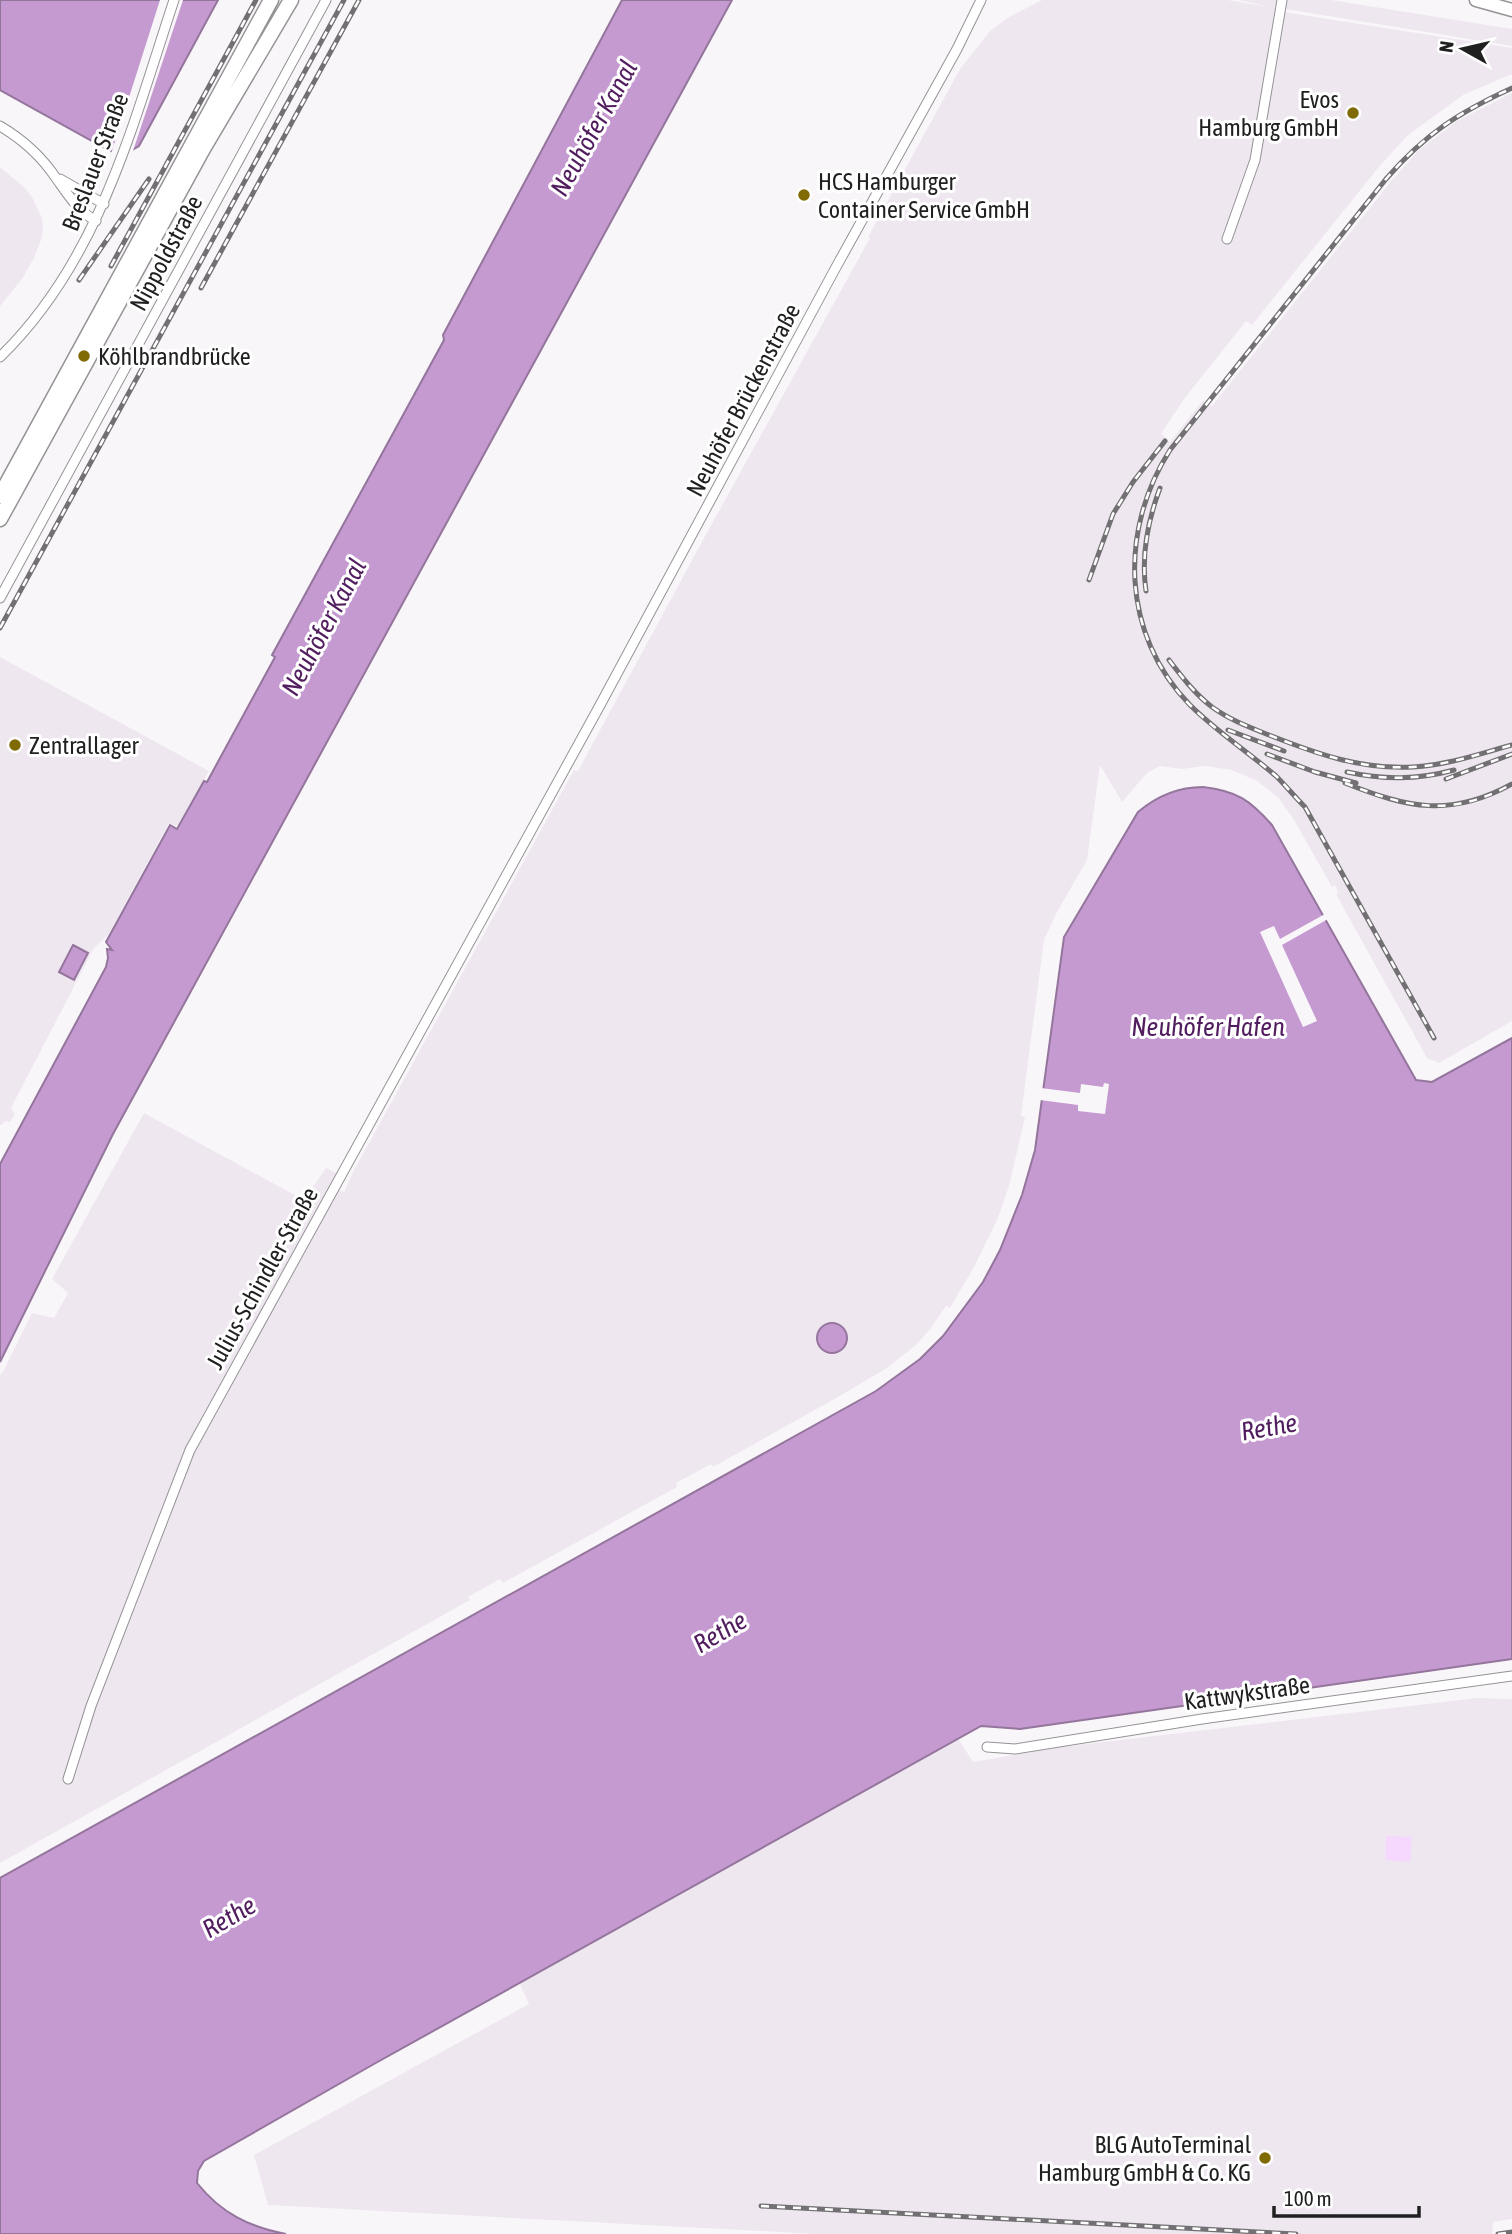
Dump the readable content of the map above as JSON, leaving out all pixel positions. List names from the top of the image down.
{
  "streets": {
    "street": [
      "Breslauer Straße",
      "Nippoldstraße",
      "Neuhöfer Brückenstraße",
      "Julius-Schindler-Straße",
      "Kattwykstraße"
    ]
  },
  "crossings": [
    ["Neuhöfer Brückenstraße", "Julius-Schindler-Straße"]
  ],
  "water": ["Neuhöfer Kanal", "Neuhöfer Hafen", "Rethe"],
  "places": [
    "Evos Hamburg GmbH",
    "HCS Hamburger Container Service GmbH",
    "Köhlbrandbrücke",
    "Zentrallager",
    "BLG AutoTerminal Hamburg GmbH & Co. KG"
  ],
  "scale_bar": "100 m",
  "north": "left"
}
